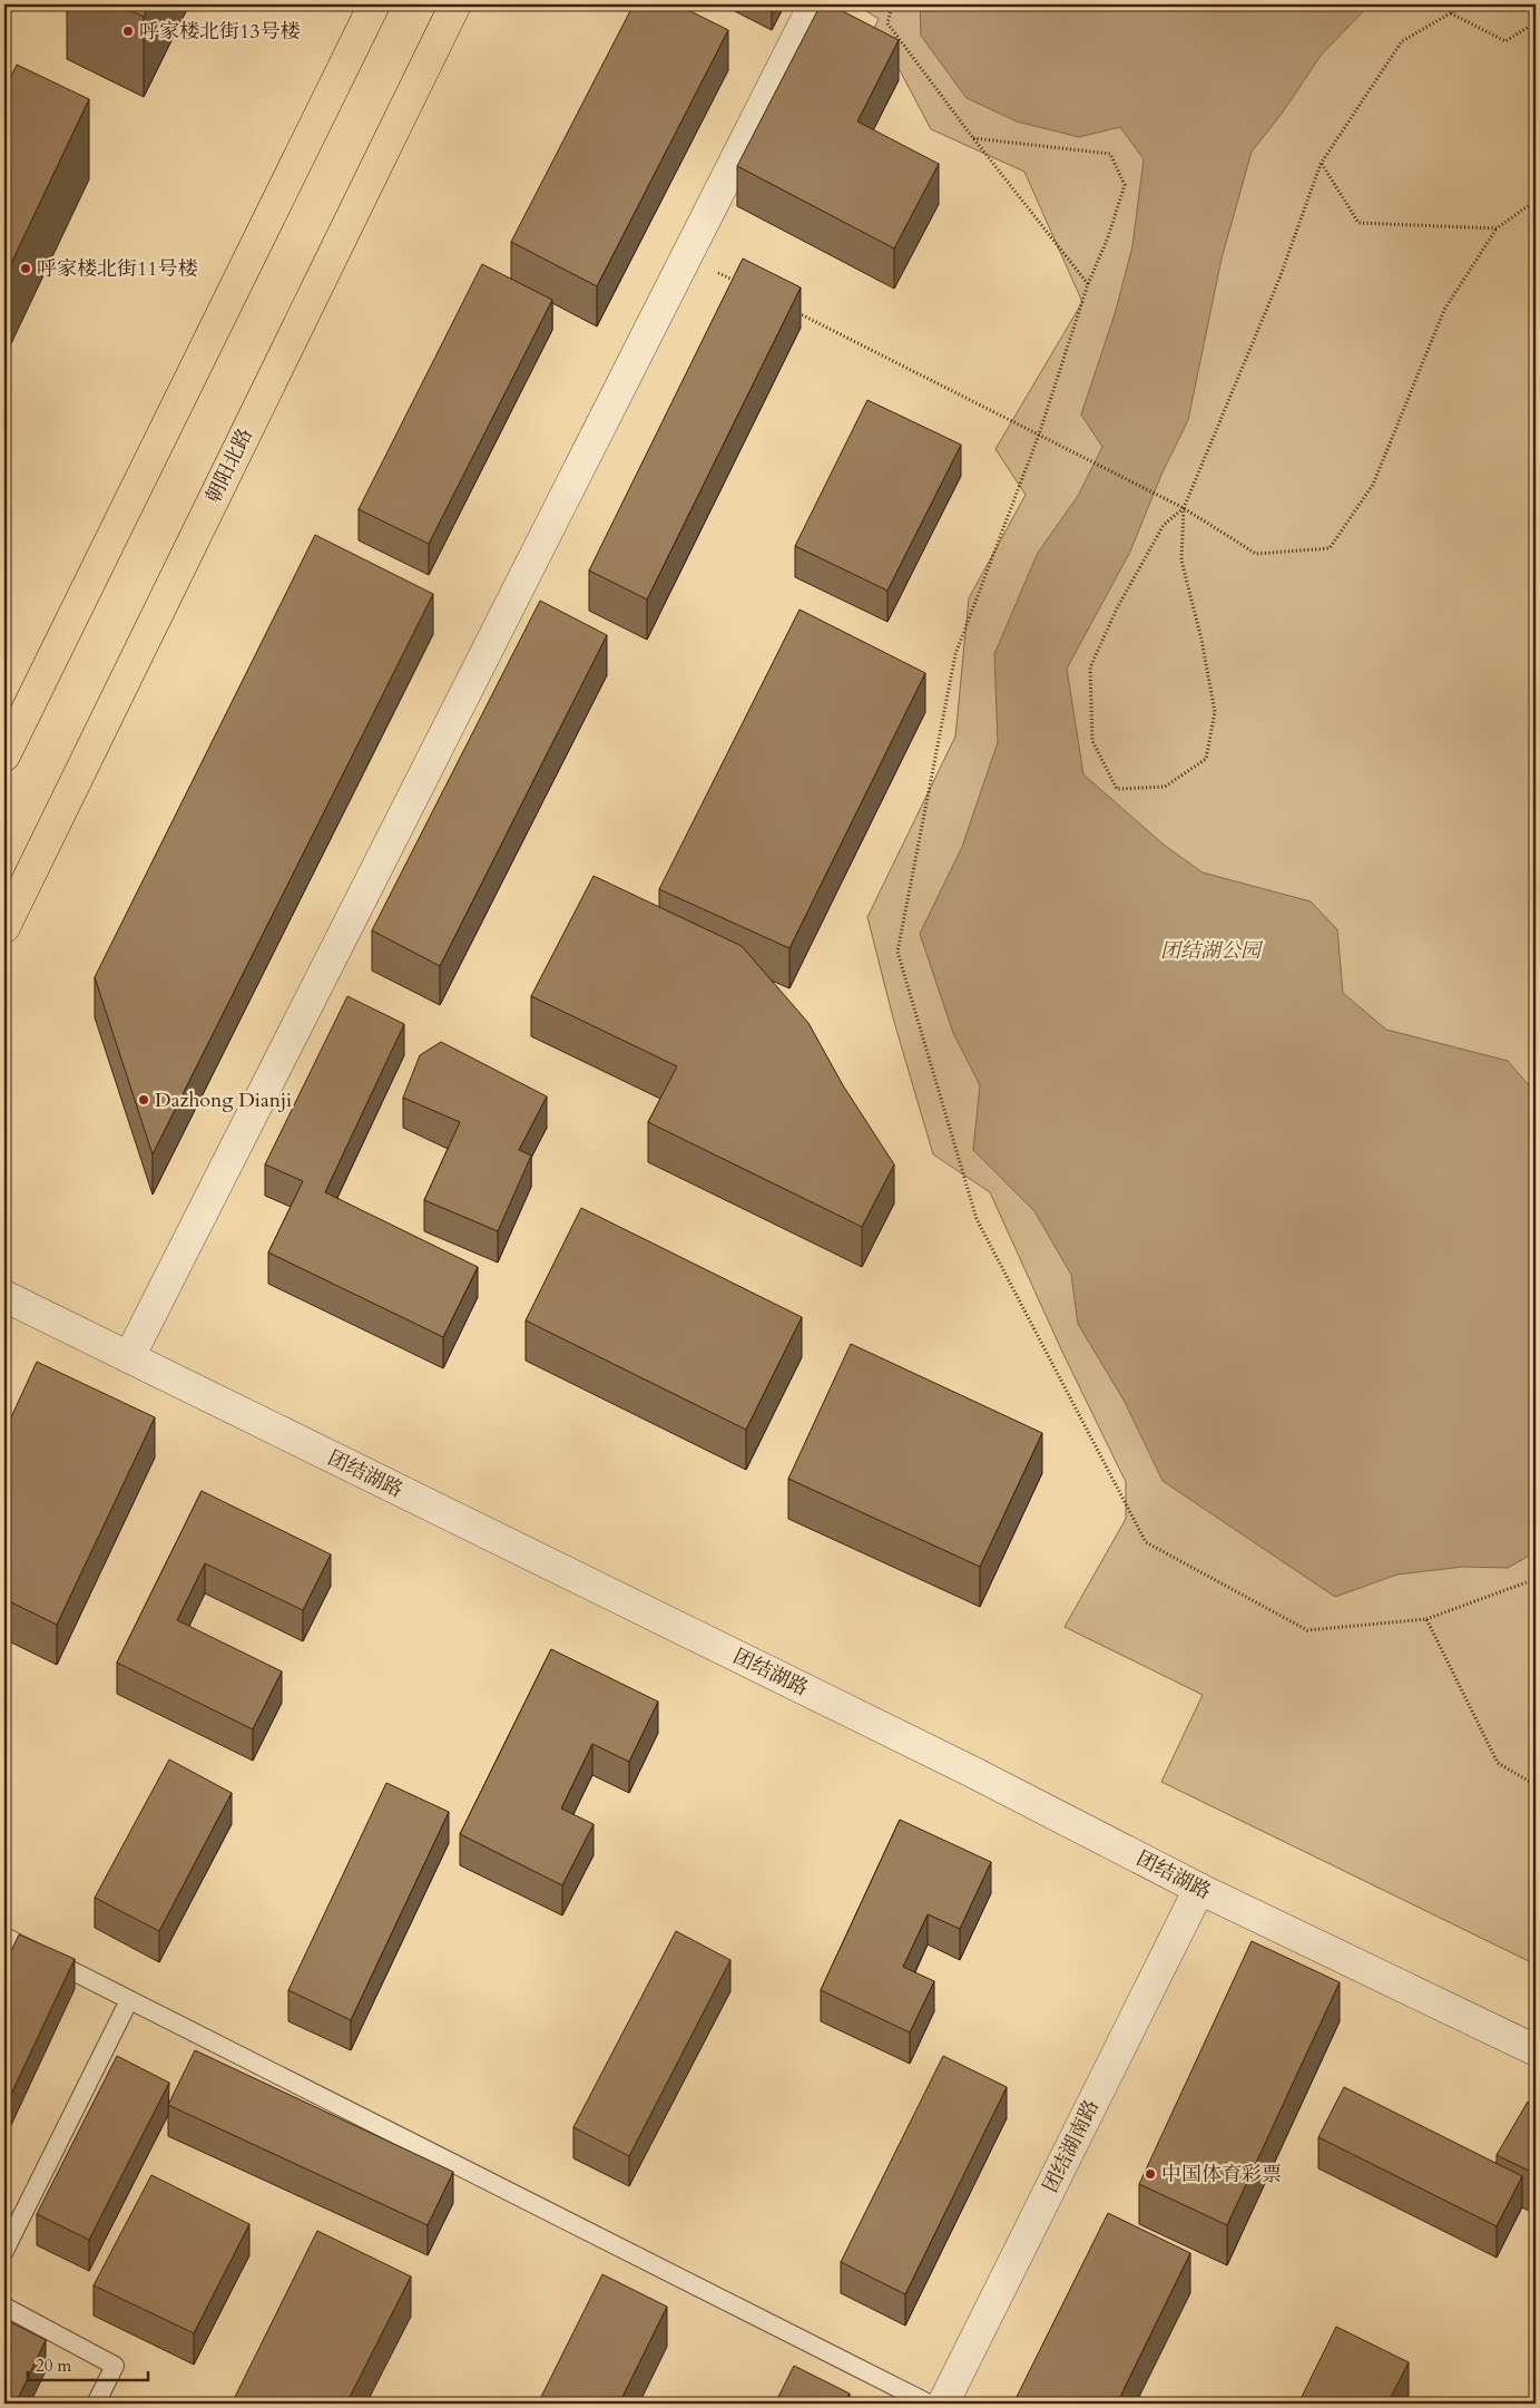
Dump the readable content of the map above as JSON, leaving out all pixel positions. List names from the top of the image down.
{
  "streets": {
    "main road": ["朝阳北路"],
    "street": ["团结湖路", "团结湖南路"]
  },
  "crossings": [
    ["团结湖路", "团结湖南路"]
  ],
  "parks": ["团结湖公园"],
  "places": [
    "呼家楼北街13号楼",
    "呼家楼北街11号楼",
    "Dazhong Dianji",
    "中国体育彩票"
  ],
  "scale_bar": "20 m"
}
